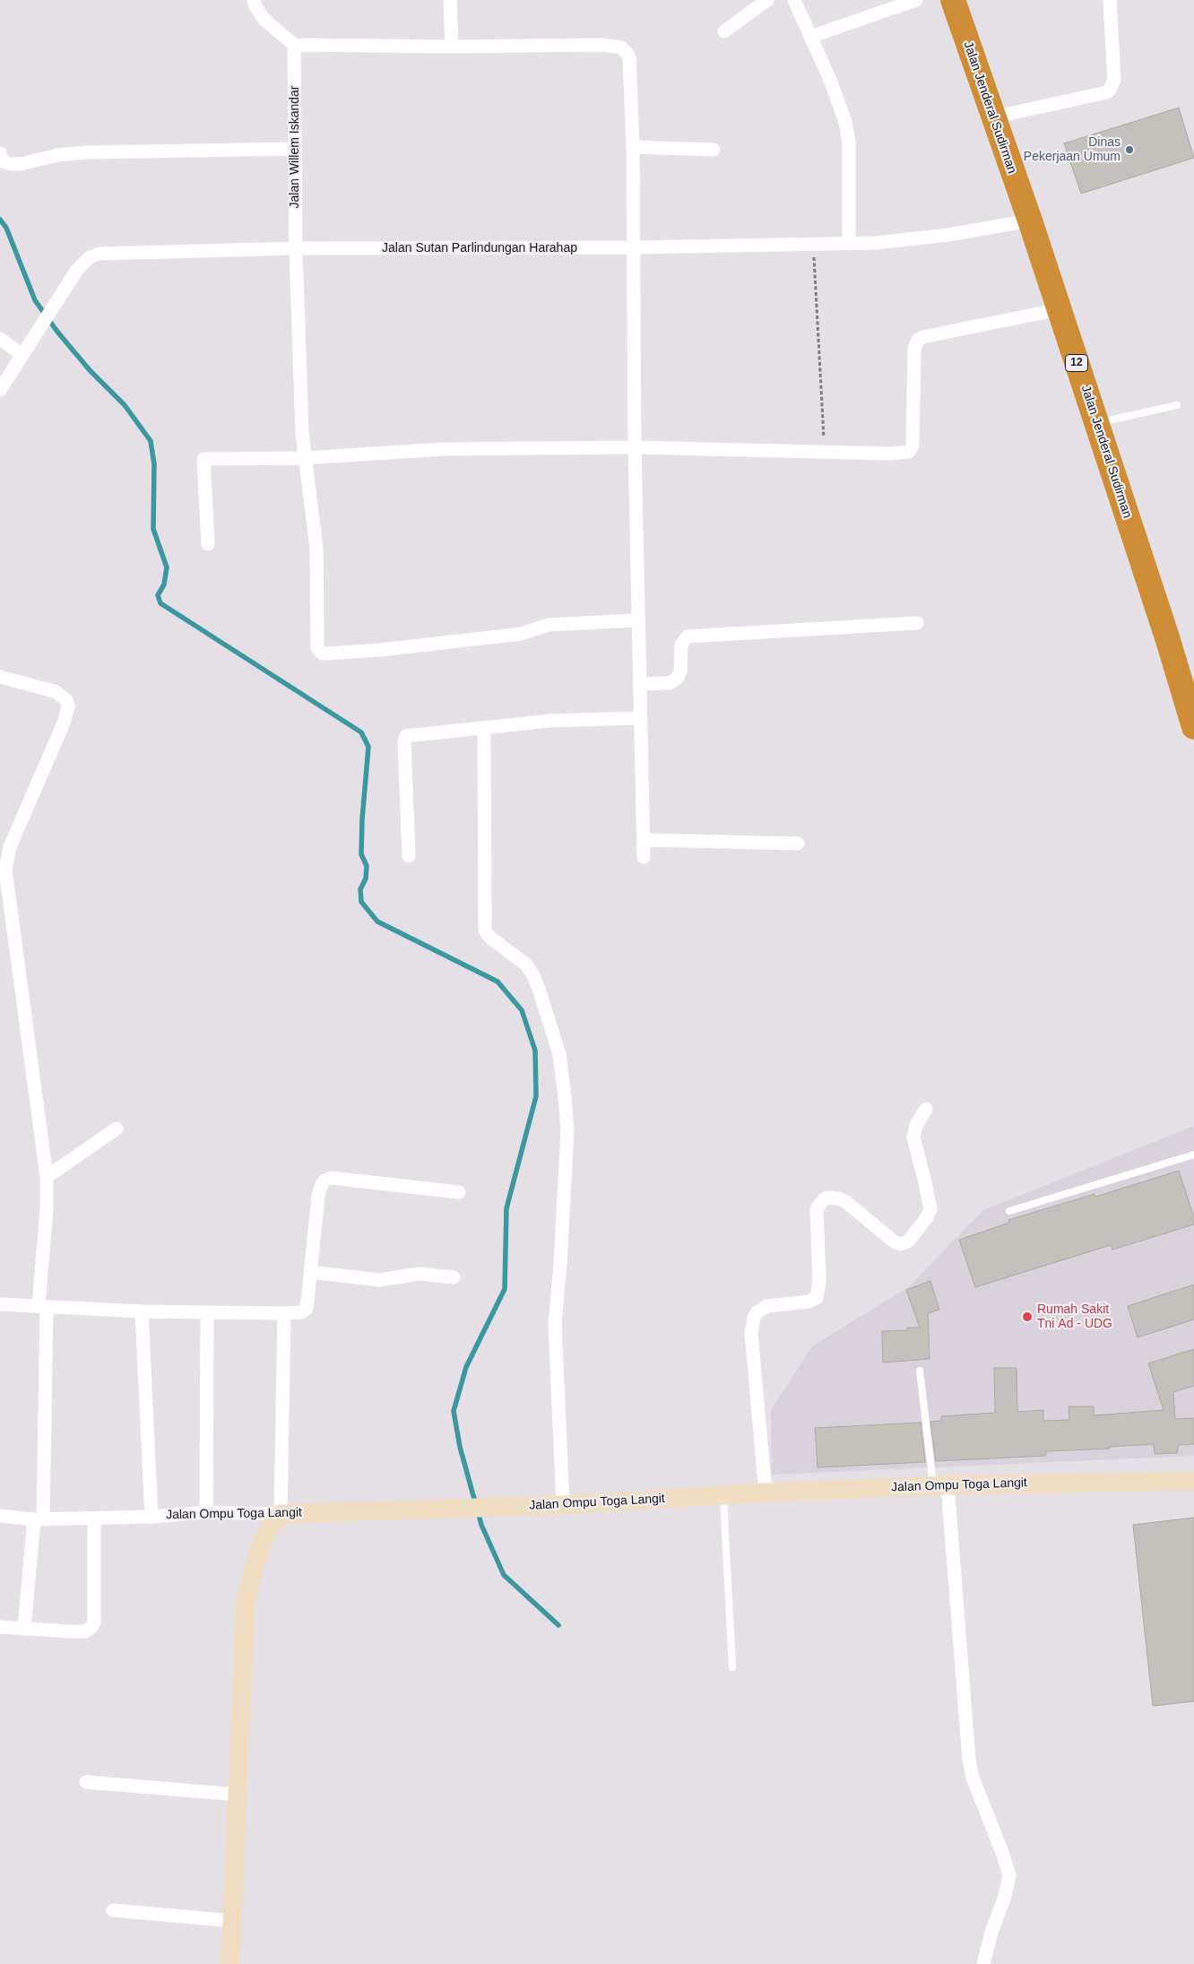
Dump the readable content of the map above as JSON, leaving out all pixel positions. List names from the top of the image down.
{
  "streets": {
    "highway": ["Jalan Jenderal Sudirman", "12"],
    "main road": ["Jalan Ompu Toga Langit"],
    "street": ["Jalan Willem Iskandar", "Jalan Sutan Parlindungan Harahap"]
  },
  "crossings": [
    ["Jalan Jenderal Sudirman", "Jalan Sutan Parlindungan Harahap"],
    ["Jalan Willem Iskandar", "Jalan Sutan Parlindungan Harahap"]
  ],
  "places": ["Dinas Pekerjaan Umum", "Rumah Sakit Tni Ad - UDG"]
}
